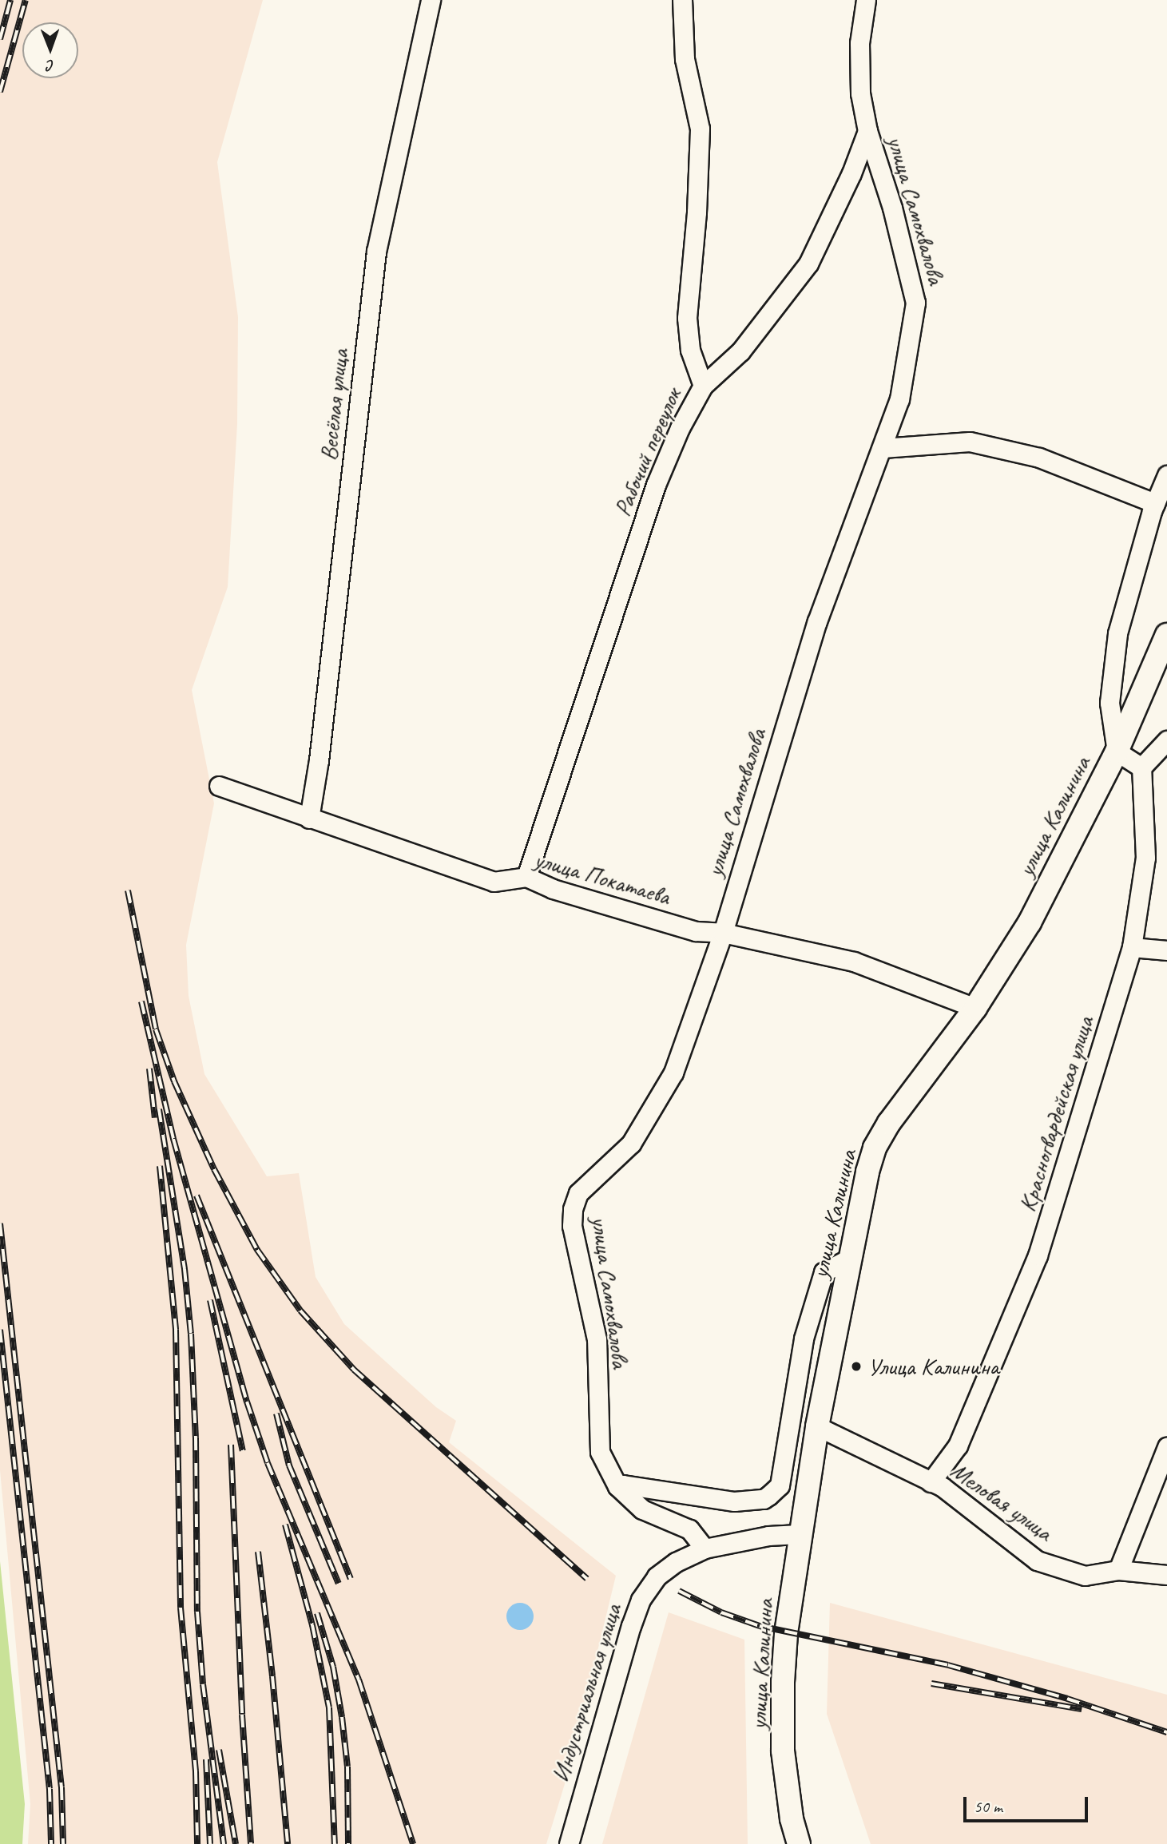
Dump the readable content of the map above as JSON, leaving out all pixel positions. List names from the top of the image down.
{
  "streets": {
    "main road": ["улица Калинина"],
    "street": [
      "улица Самохвалова",
      "Весёлая улица",
      "Рабочий переулок",
      "улица Покатаева",
      "Красногвардейская улица",
      "Меловая улица",
      "Индустриальная улица"
    ]
  },
  "crossings": [
    ["улица Самохвалова", "улица Покатаева"],
    ["улица Самохвалова", "Индустриальная улица"],
    ["Весёлая улица", "улица Покатаева"],
    ["Рабочий переулок", "улица Покатаева"],
    ["улица Калинина", "улица Покатаева"],
    ["улица Калинина", "Меловая улица"],
    ["улица Калинина", "Индустриальная улица"],
    ["Красногвардейская улица", "Меловая улица"]
  ],
  "places": ["Улица Калинина"],
  "scale_bar": "50 m",
  "north": "bottom"
}
